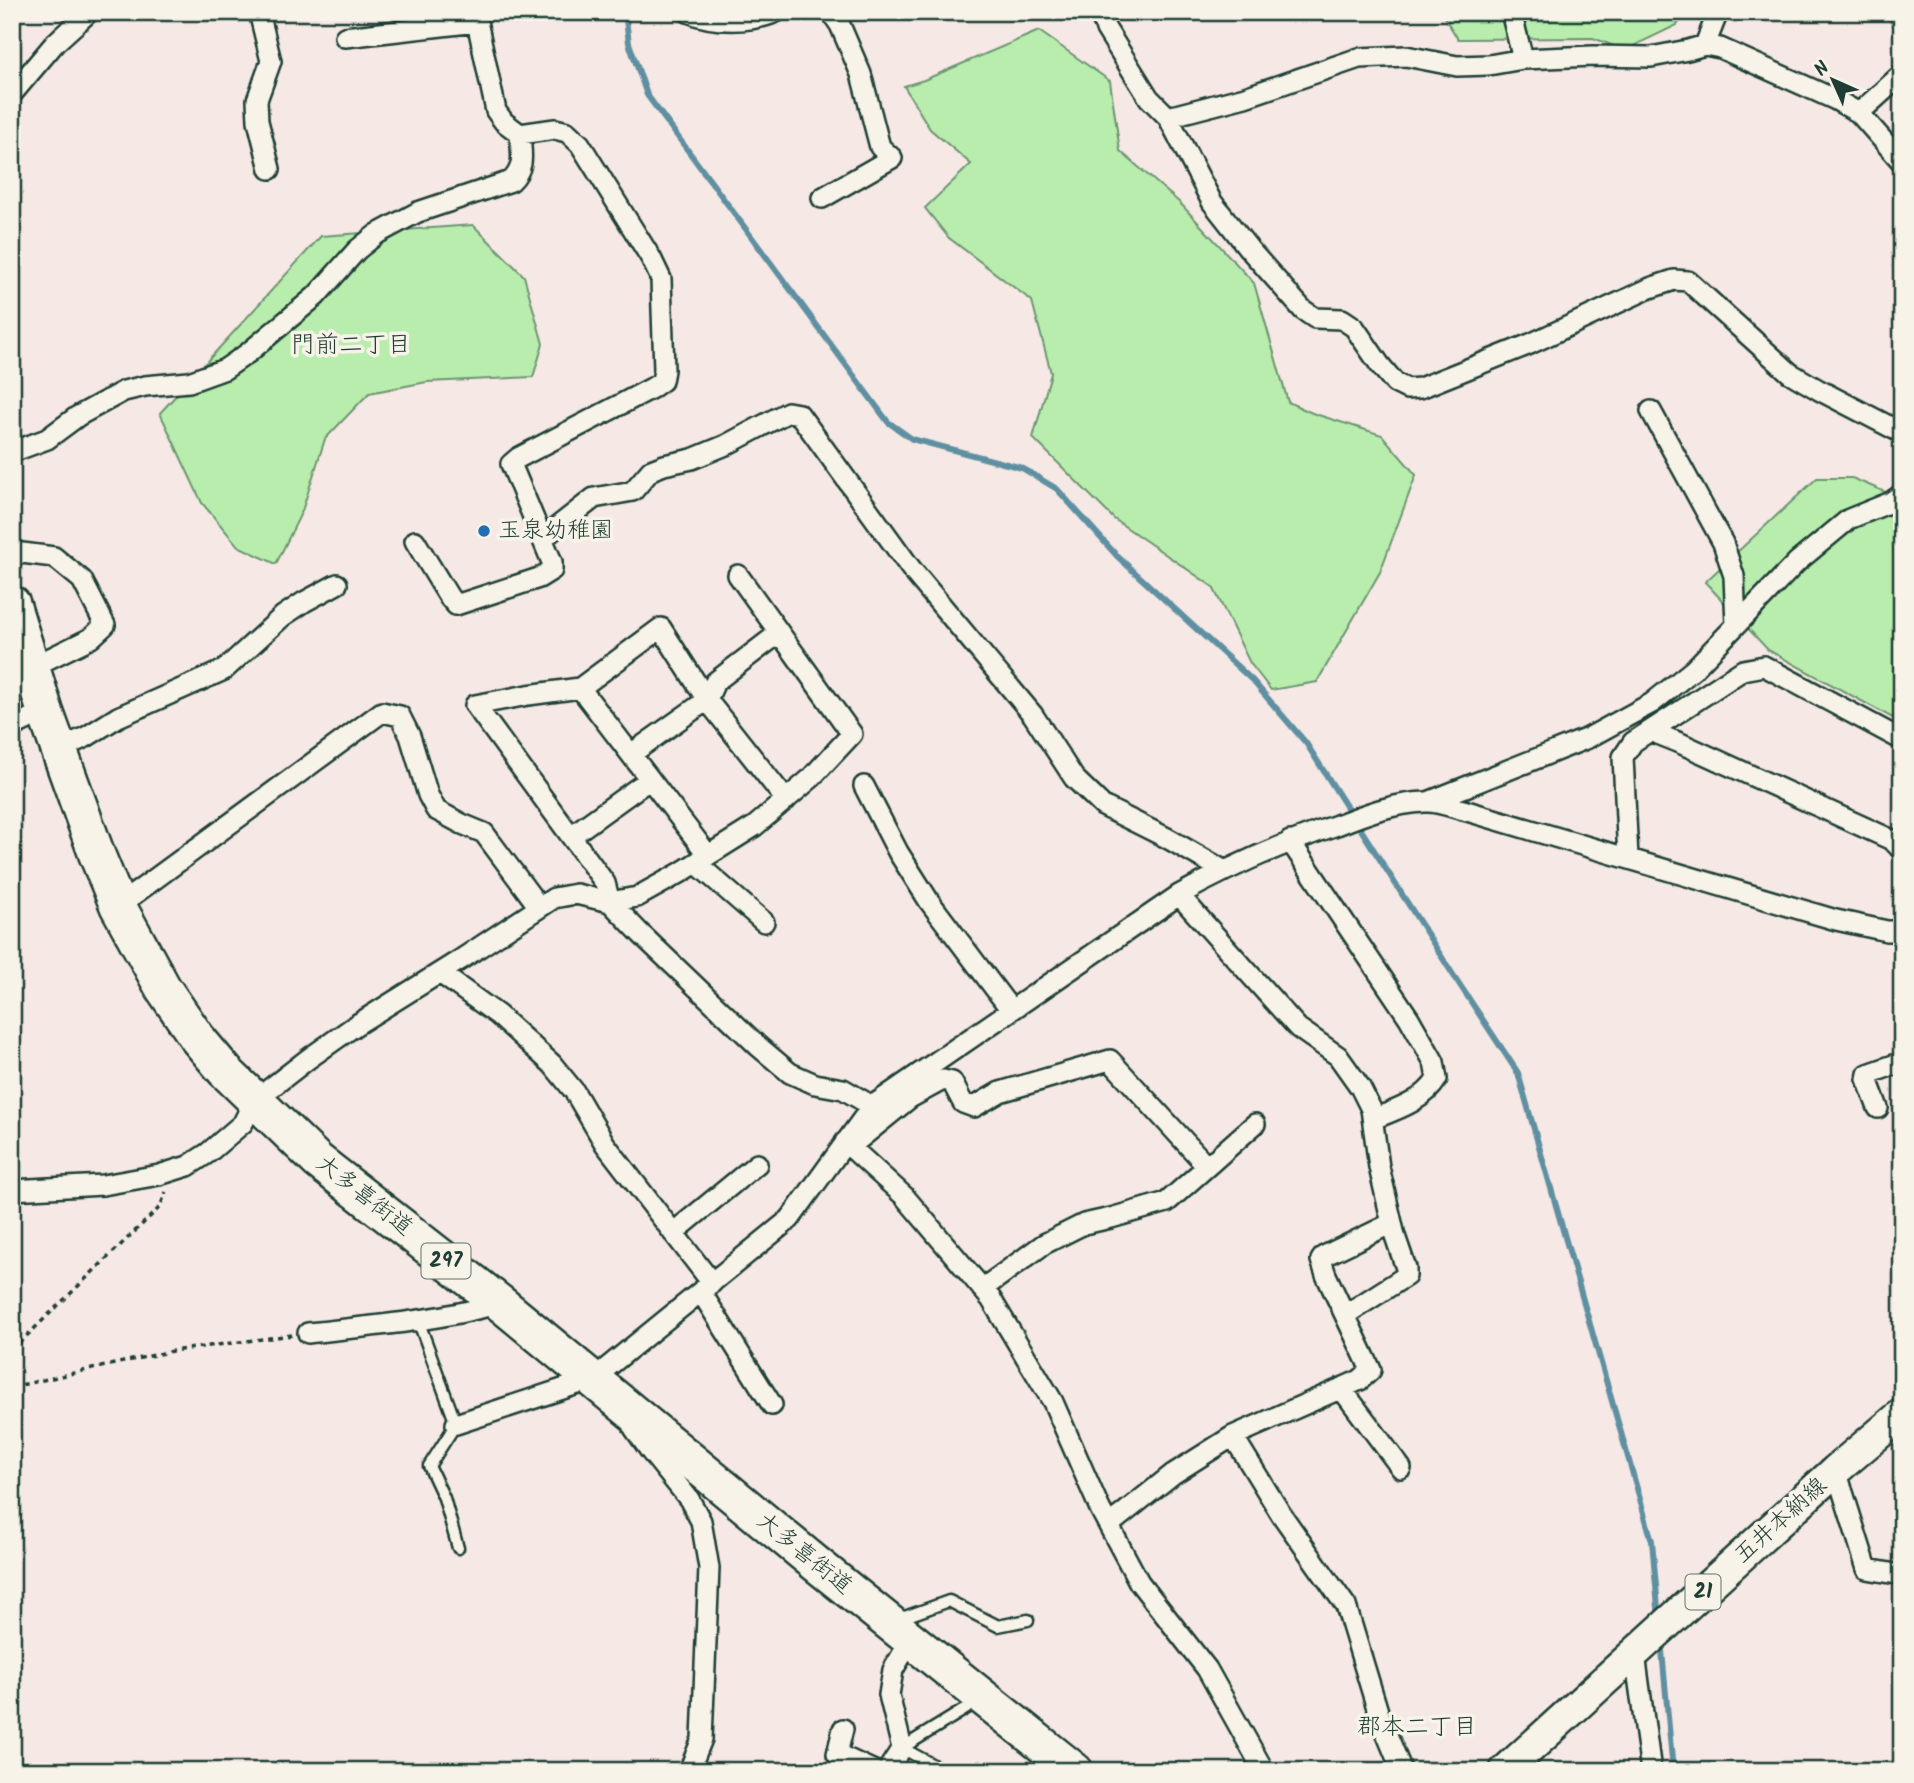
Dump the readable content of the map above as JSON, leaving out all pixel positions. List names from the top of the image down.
{
  "streets": {
    "highway": ["大多喜街道", "297"],
    "main road": ["五井本納線", "21"]
  },
  "districts": ["門前二丁目", "郡本二丁目"],
  "places": ["玉泉幼稚園"],
  "north": "top left"
}
